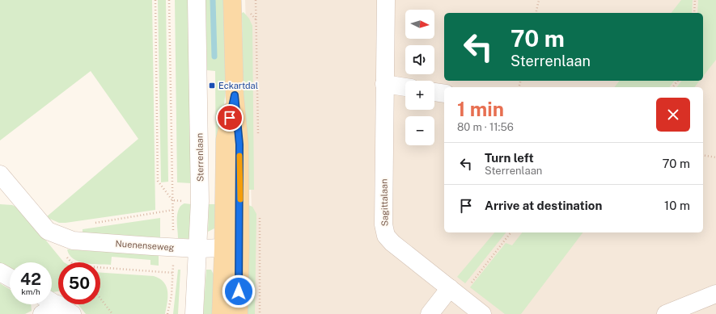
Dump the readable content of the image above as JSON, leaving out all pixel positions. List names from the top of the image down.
{
  "streets": {
    "street": ["Sterrenlaan", "Sagittalaan", "Nuenenseweg"]
  },
  "crossings": [
    ["Sterrenlaan", "Nuenenseweg"]
  ],
  "places": {
    "transit": ["Eckartdal"]
  },
  "north": "right",
  "page": {
    "map_buttons": ["+", "−"],
    "turn": ["70 m", "Sterrenlaan"],
    "heading": ["1 min", "80 m · 11:56"],
    "list": [
      {
        "name": "Turn left",
        "note": "Sterrenlaan",
        "value": "70 m"
      },
      {
        "name": "Arrive at destination",
        "value": "10 m"
      }
    ],
    "speed": "42 km/h",
    "limit": "50"
  }
}
